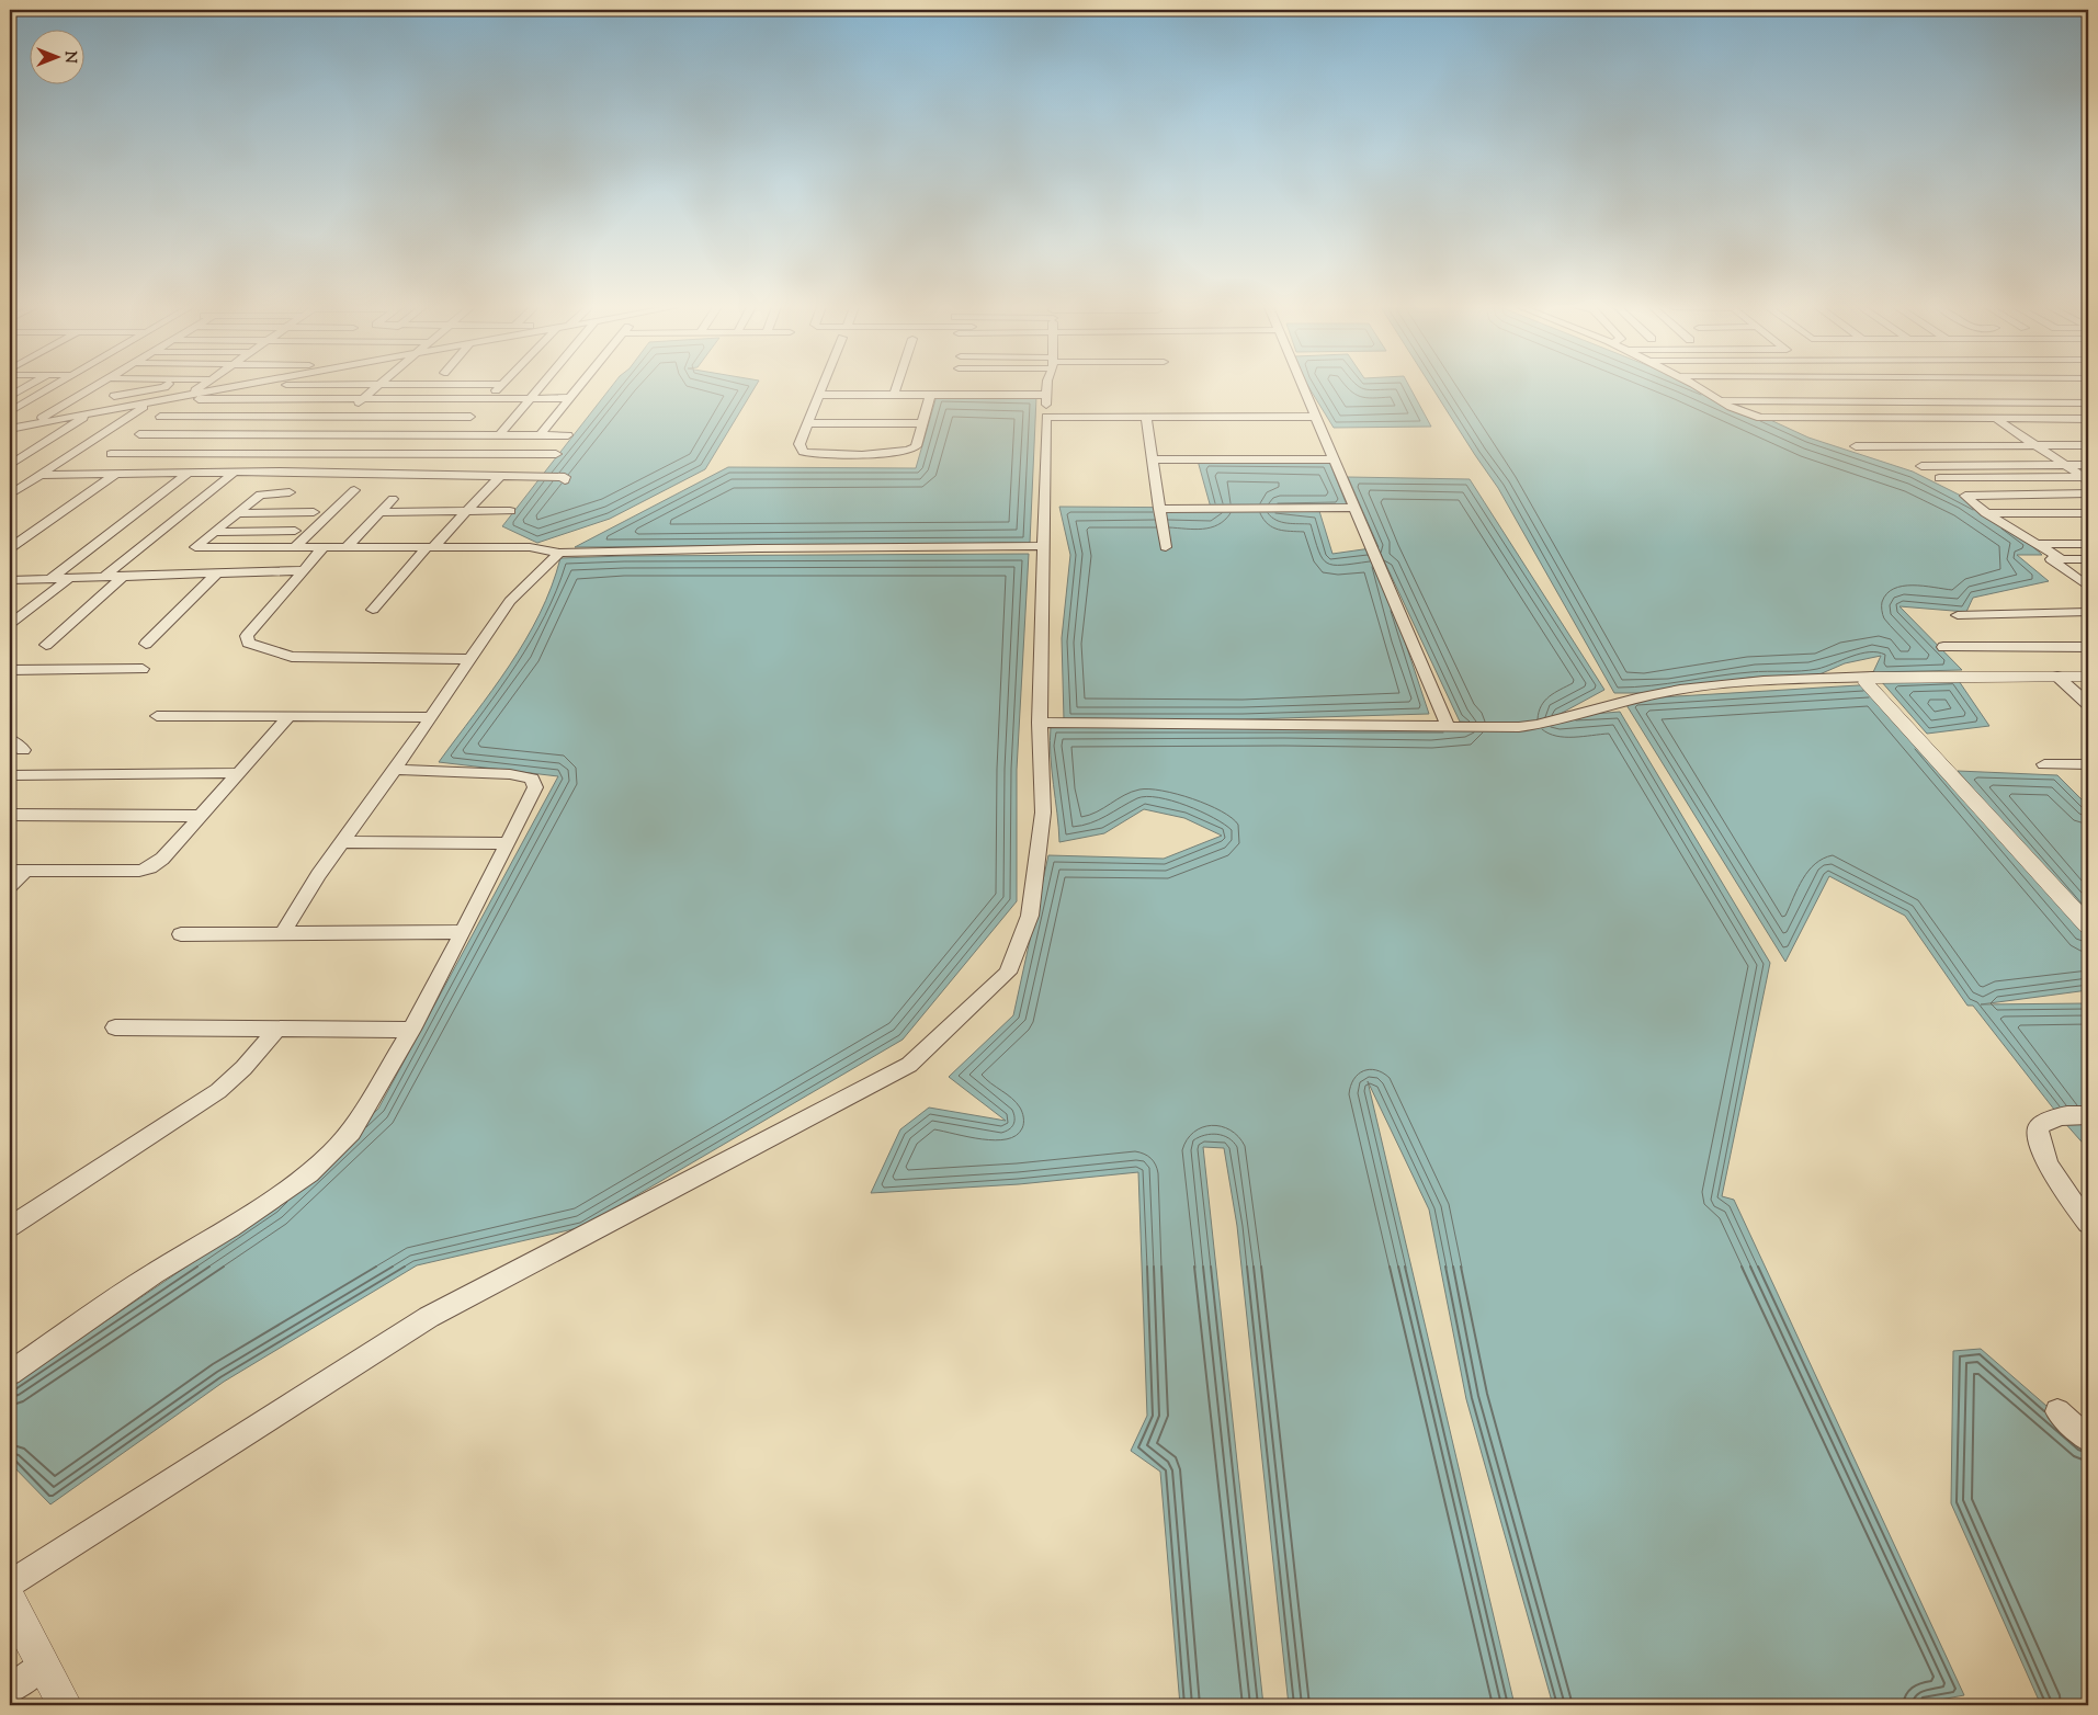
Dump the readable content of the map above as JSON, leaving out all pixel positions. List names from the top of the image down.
{
  "north": "right"
}
